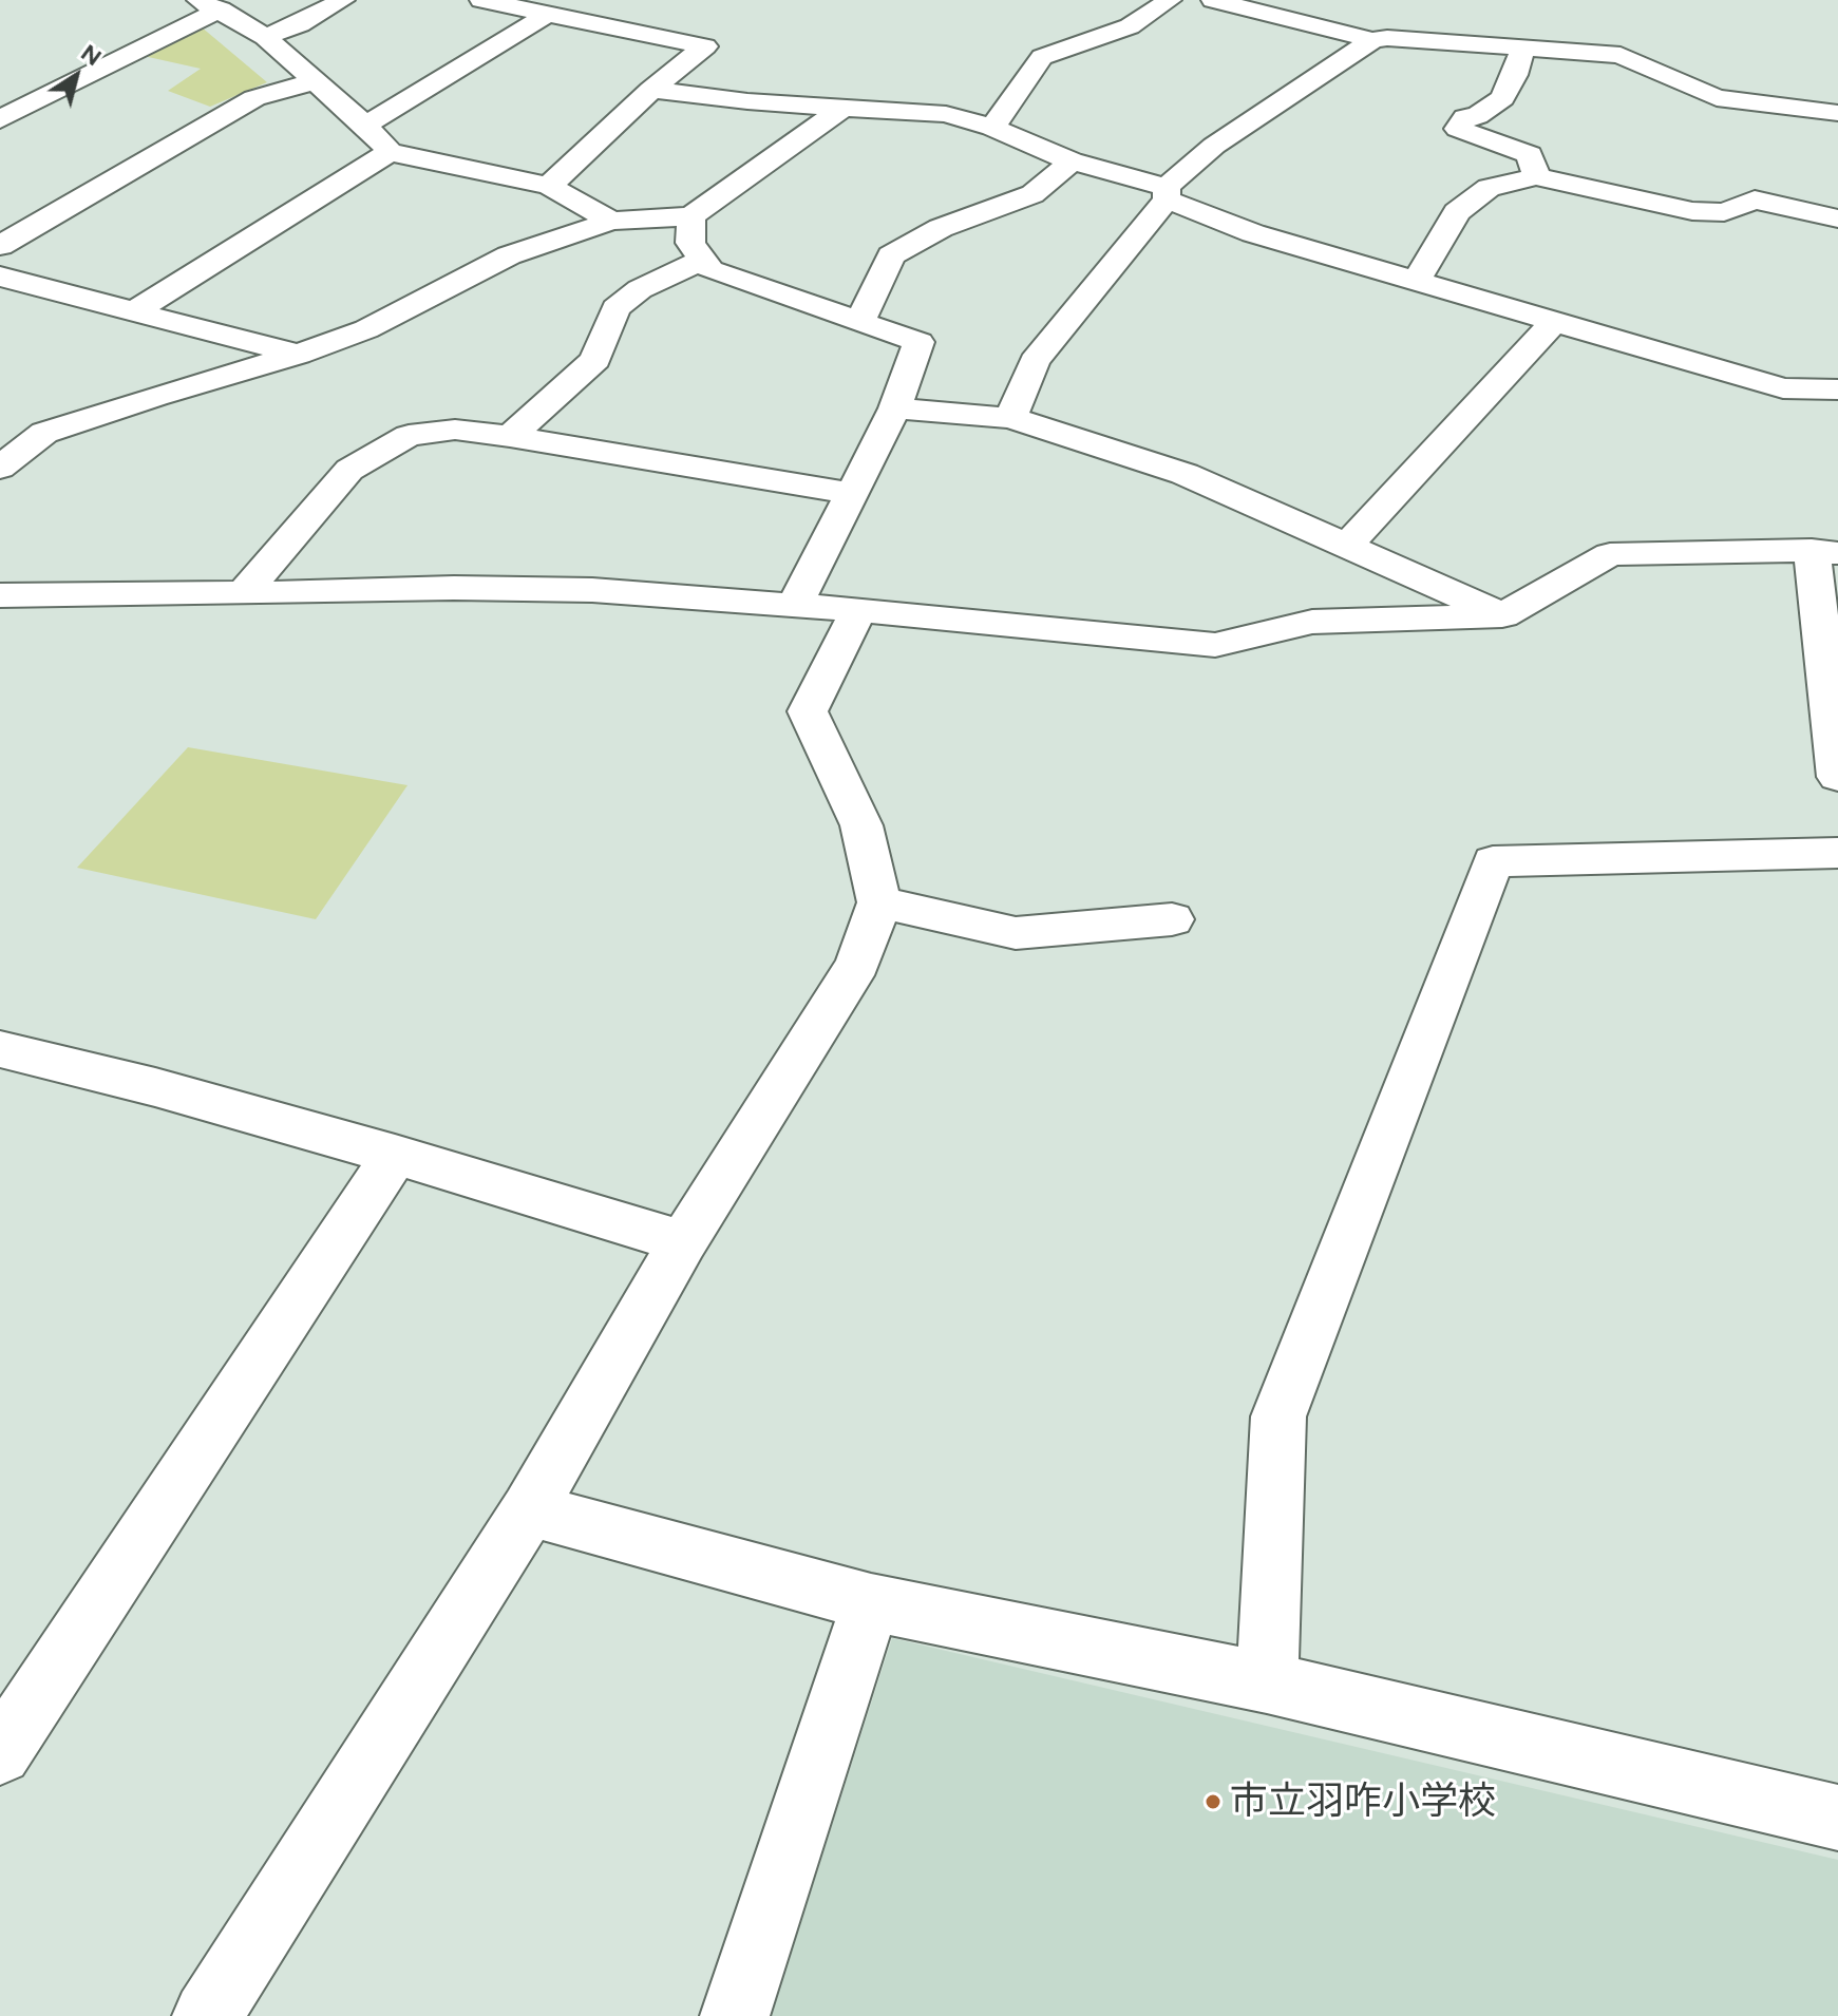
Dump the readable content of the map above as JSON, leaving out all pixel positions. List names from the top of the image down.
{
  "places": ["市立羽咋小学校"],
  "north": "top right"
}
